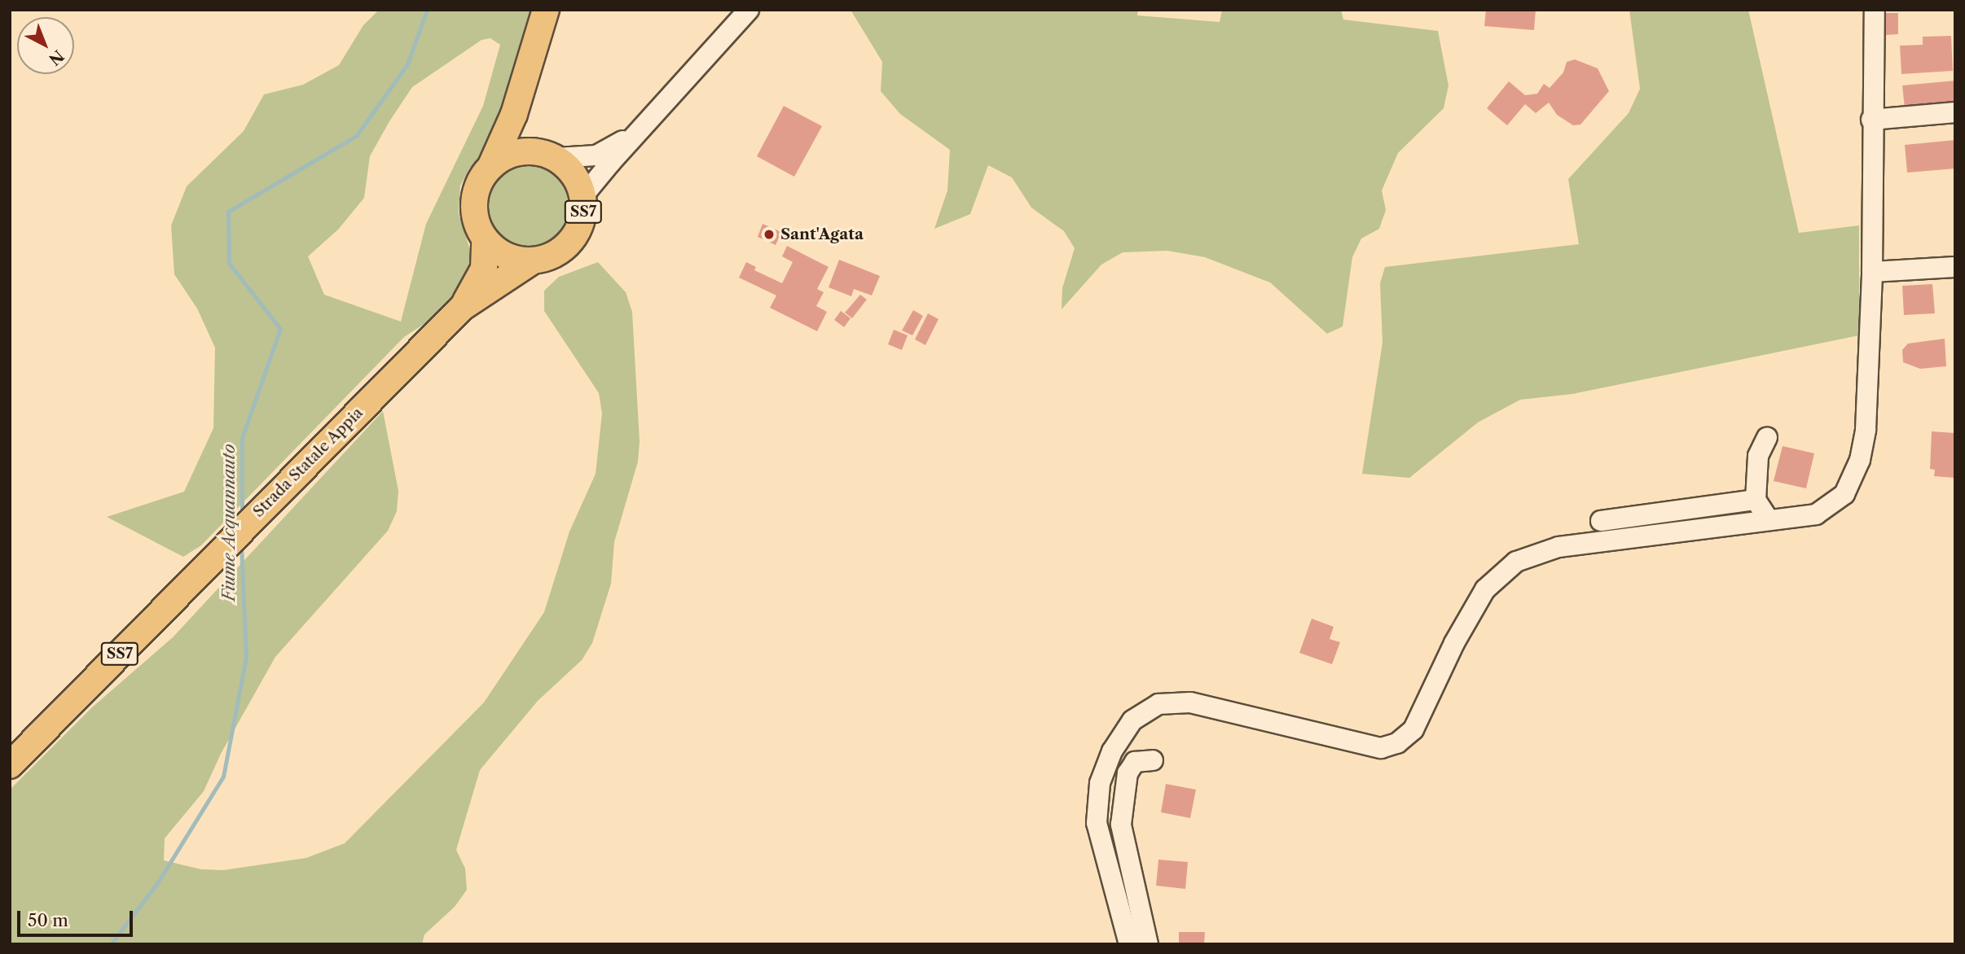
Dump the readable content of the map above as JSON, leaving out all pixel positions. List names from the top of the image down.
{
  "streets": {
    "main road": ["SS7", "Strada Statale Appia"]
  },
  "crossings": [
    ["SS7", "Strada Statale Appia"]
  ],
  "water": ["Fiume Acquannauto"],
  "places": ["Sant'Agata"],
  "scale_bar": "50 m",
  "north": "bottom right"
}
